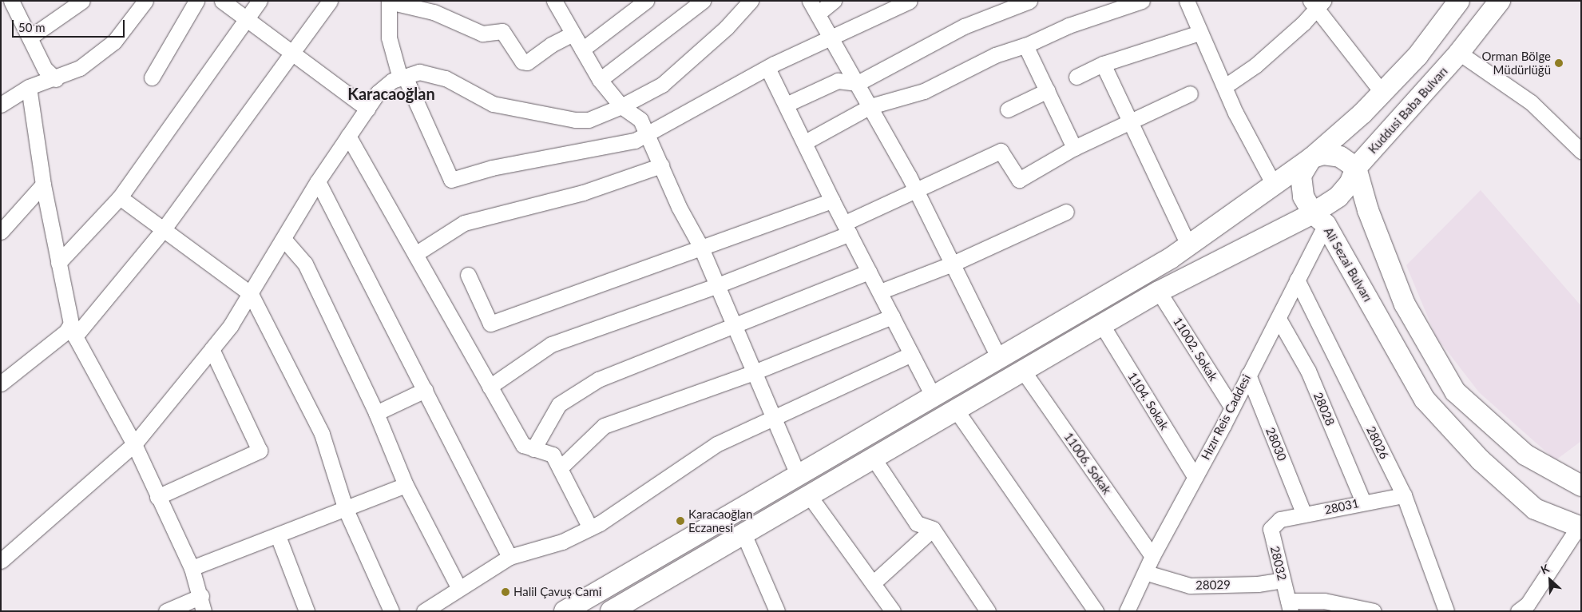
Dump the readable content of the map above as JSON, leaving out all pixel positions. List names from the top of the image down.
{
  "streets": {
    "main road": ["Kuddusi Baba Bulvarı", "Ali Sezai Bulvarı"],
    "street": [
      "11002. Sokak",
      "1104. Sokak",
      "28028",
      "Hızır Reis Caddesi",
      "28026",
      "28030",
      "11006. Sokak",
      "28031",
      "28032",
      "28029"
    ]
  },
  "crossings": [
    ["Kuddusi Baba Bulvarı", "Ali Sezai Bulvarı"],
    ["Kuddusi Baba Bulvarı", "11002. Sokak"],
    ["Kuddusi Baba Bulvarı", "1104. Sokak"],
    ["Kuddusi Baba Bulvarı", "Hızır Reis Caddesi"],
    ["Kuddusi Baba Bulvarı", "11006. Sokak"],
    ["Ali Sezai Bulvarı", "Hızır Reis Caddesi"],
    ["11002. Sokak", "Hızır Reis Caddesi"],
    ["1104. Sokak", "Hızır Reis Caddesi"],
    ["28028", "Hızır Reis Caddesi"],
    ["28028", "28031"],
    ["Hızır Reis Caddesi", "28026"],
    ["Hızır Reis Caddesi", "28030"],
    ["Hızır Reis Caddesi", "11006. Sokak"],
    ["Hızır Reis Caddesi", "28029"],
    ["28026", "28031"],
    ["28030", "28031"],
    ["28031", "28032"],
    ["28032", "28029"]
  ],
  "districts": ["Karacaoğlan"],
  "places": ["Orman Bölge Müdürlüğü", "Karacaoğlan Eczanesi", "Halil Çavuş Cami"],
  "scale_bar": "50 m",
  "north": "top left"
}
